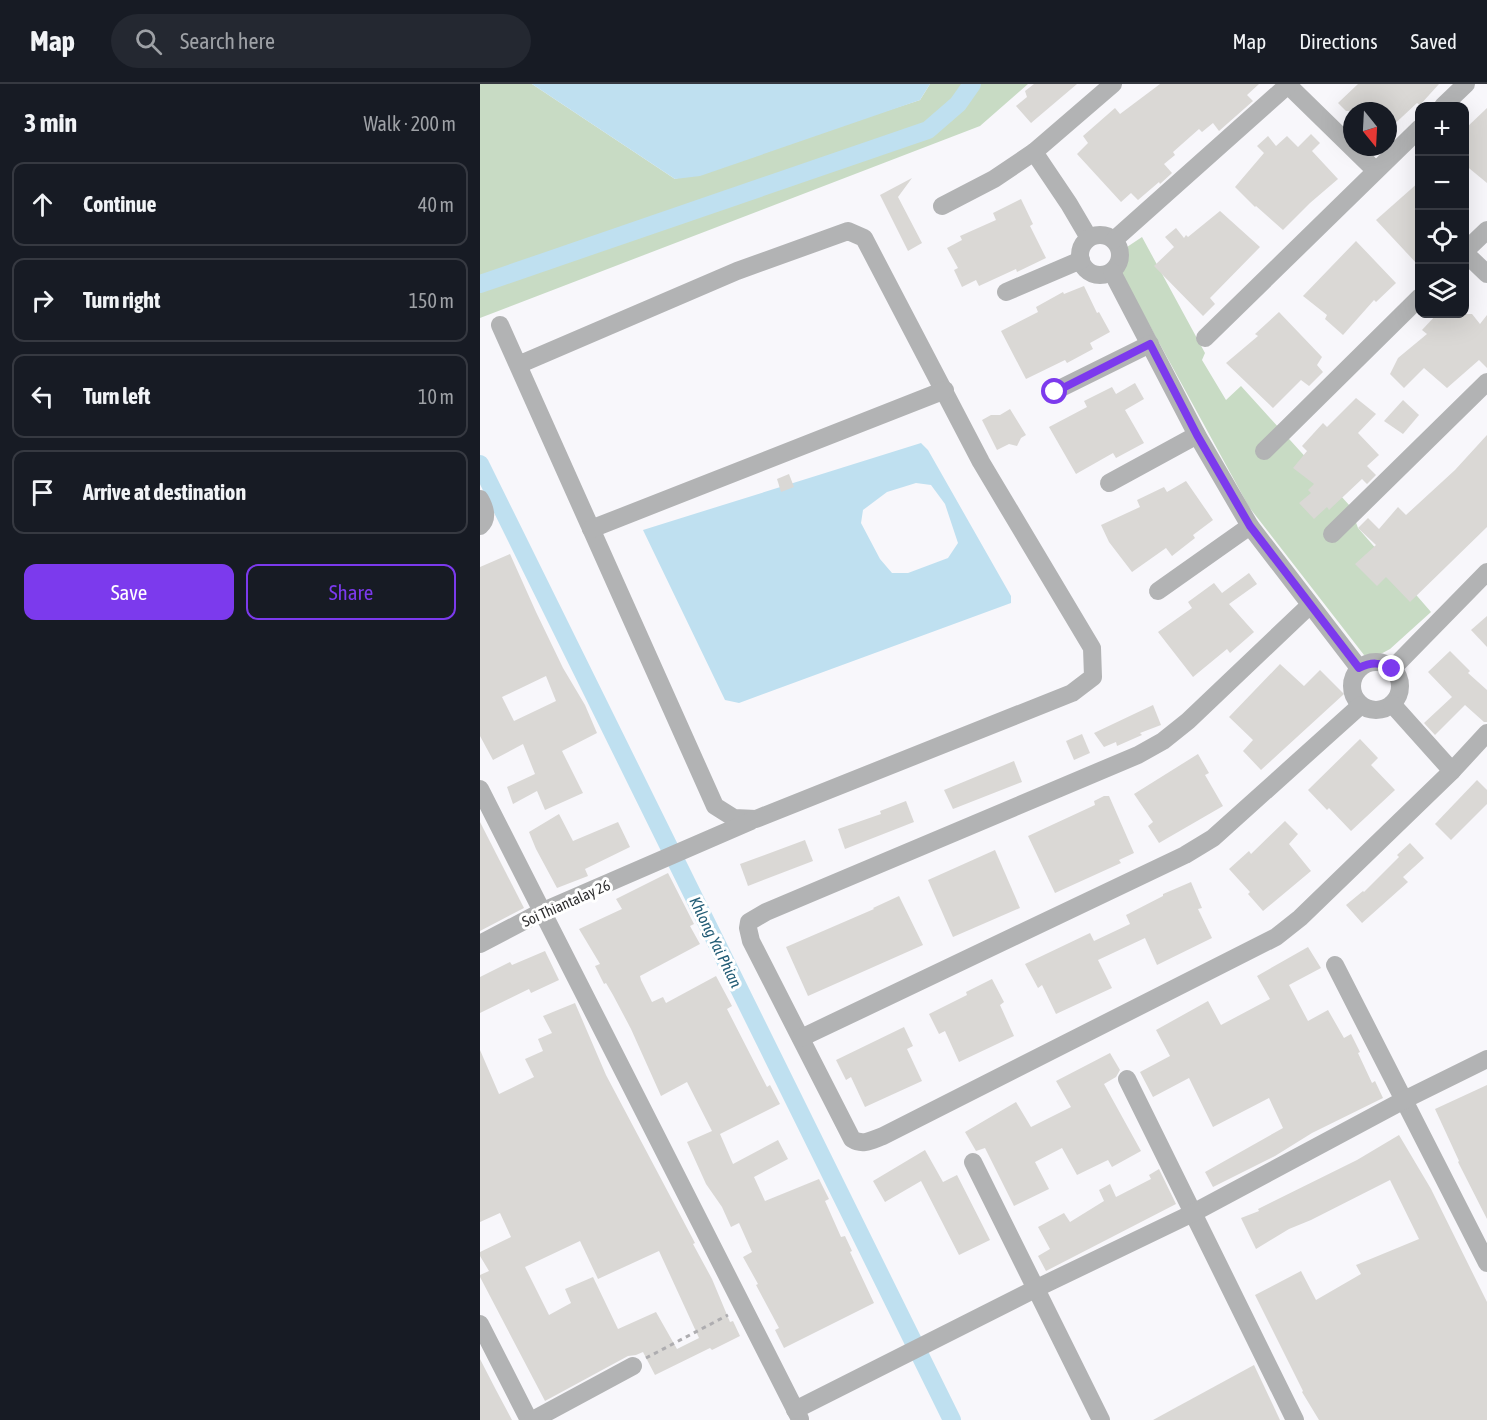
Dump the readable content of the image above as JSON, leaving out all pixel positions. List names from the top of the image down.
{
  "streets": {
    "street": ["Soi Thiantalay 26"]
  },
  "water": ["Khlong Yai Phian"],
  "north": "bottom",
  "page": {
    "header": "Map",
    "search": "Search here",
    "nav": ["Map", "Directions", "Saved"],
    "heading": ["3 min", "Walk · 200 m"],
    "map_buttons": ["+", "−"],
    "list": [
      ["Continue", "40 m"],
      ["Turn right", "150 m"],
      ["Turn left", "10 m"],
      "Arrive at destination"
    ],
    "buttons": ["Save", "Share"]
  }
}
